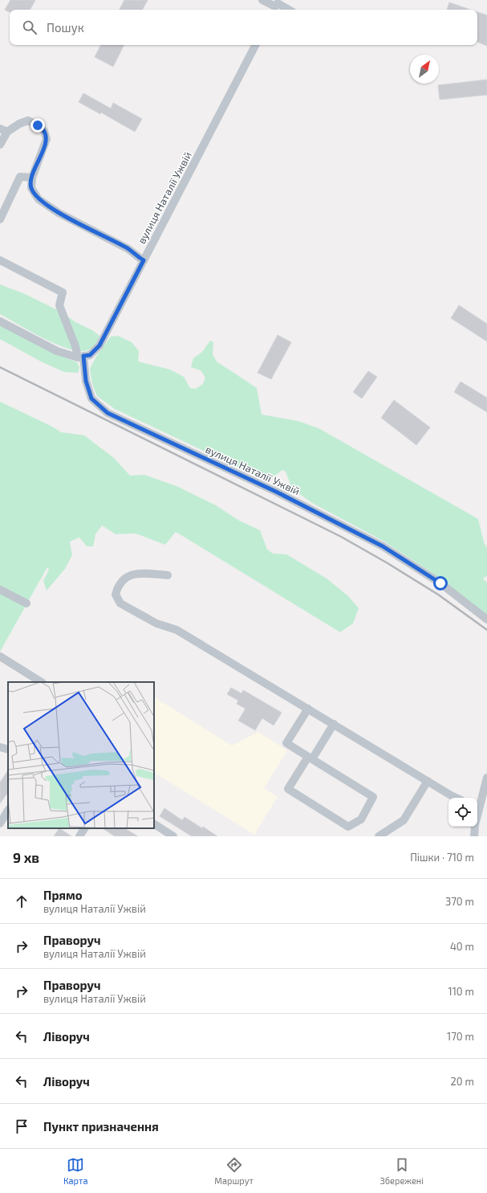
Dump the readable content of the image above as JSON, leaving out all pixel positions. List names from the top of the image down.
{
  "streets": {
    "street": ["вулиця Наталії Ужвій"]
  },
  "north": "top right",
  "page": {
    "search": "Пошук",
    "heading": ["9 хв", "Пішки · 710 m"],
    "list": [
      ["Прямо", "вулиця Наталії Ужвій", "370 m"],
      ["Праворуч", "вулиця Наталії Ужвій", "40 m"],
      ["Праворуч", "вулиця Наталії Ужвій", "110 m"],
      ["Ліворуч", "170 m"],
      ["Ліворуч", "20 m"],
      "Пункт призначення"
    ],
    "nav": ["Карта", "Маршрут", "Збережені"]
  }
}
